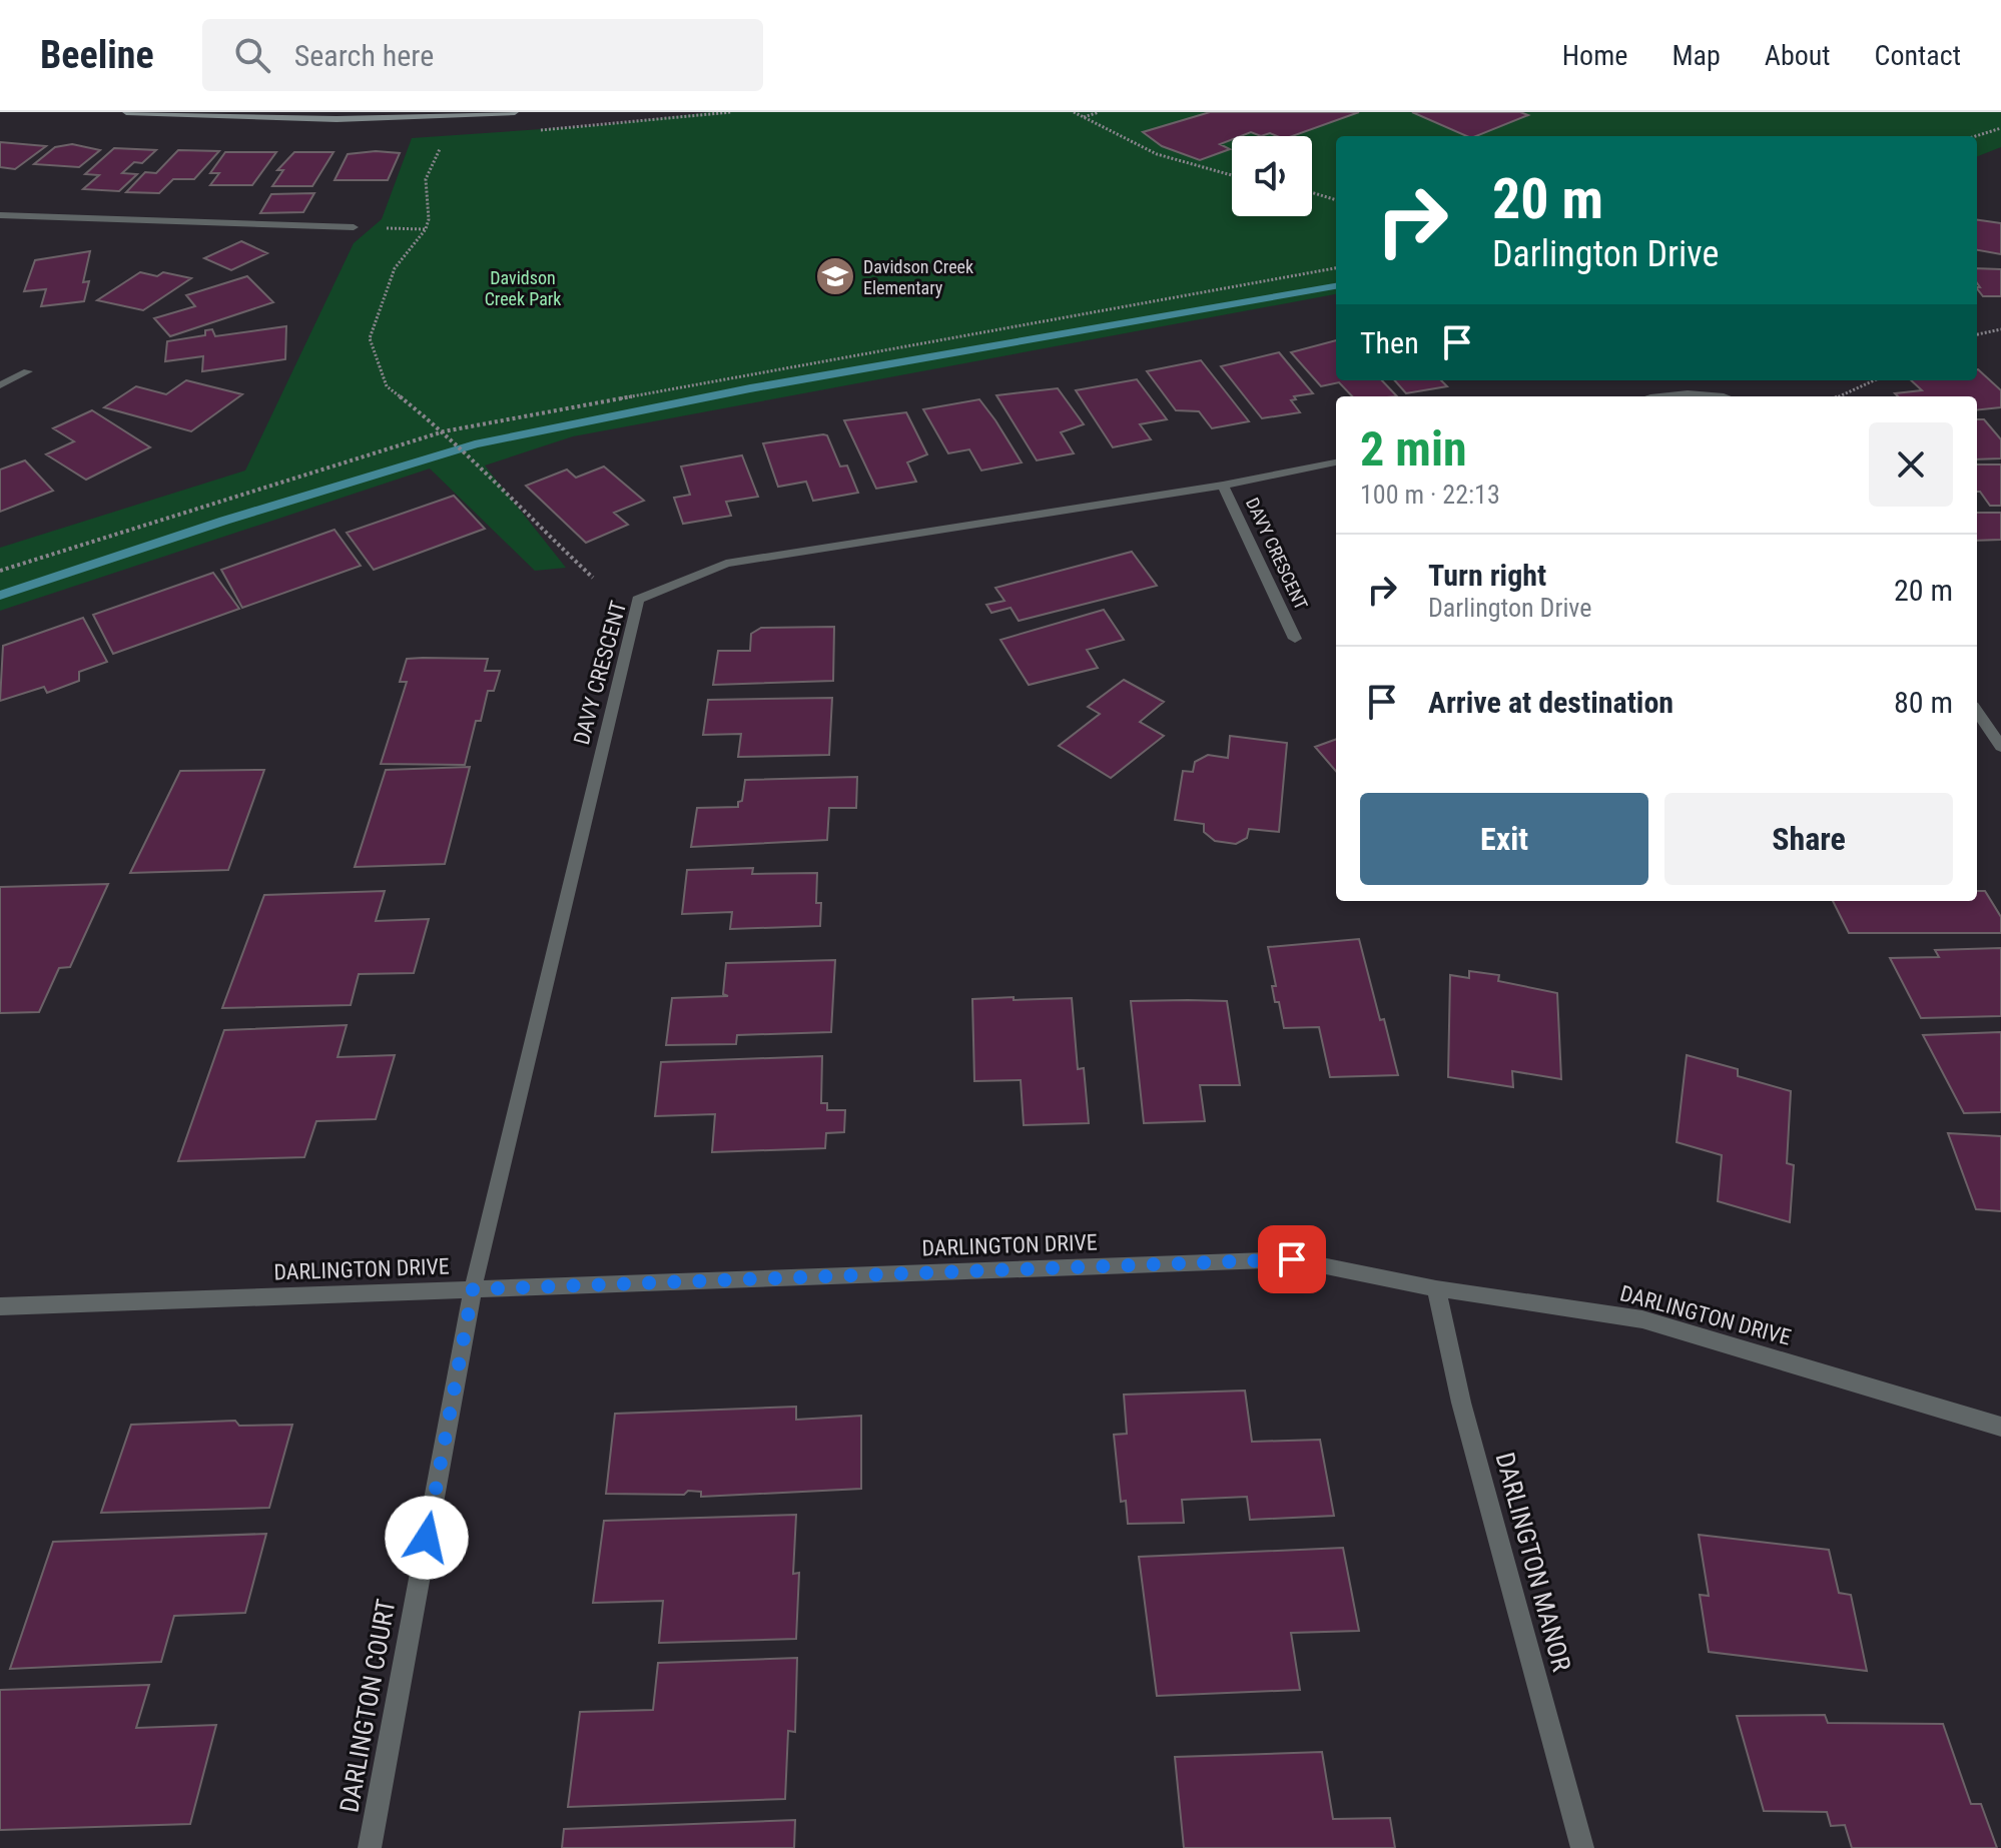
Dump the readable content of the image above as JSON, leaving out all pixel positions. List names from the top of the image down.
{
  "streets": {
    "street": [
      "DAVY CRESCENT",
      "DARLINGTON DRIVE",
      "DARLINGTON MANOR",
      "DARLINGTON COURT"
    ]
  },
  "crossings": [
    ["DAVY CRESCENT", "DARLINGTON DRIVE"],
    ["DAVY CRESCENT", "DARLINGTON COURT"],
    ["DARLINGTON DRIVE", "DARLINGTON MANOR"],
    ["DARLINGTON DRIVE", "DARLINGTON COURT"]
  ],
  "parks": ["Davidson Creek Park"],
  "places": {
    "school or university": ["Davidson Creek Elementary"]
  },
  "page": {
    "header": "Beeline",
    "search": "Search here",
    "nav": [
      "Home",
      "Map",
      "About",
      "Contact"
    ],
    "turn": ["20 m", "Darlington Drive"],
    "then": "Then",
    "heading": ["2 min", "100 m · 22:13"],
    "list": [
      {
        "name": "Turn right",
        "note": "Darlington Drive",
        "value": "20 m"
      },
      {
        "name": "Arrive at destination",
        "value": "80 m"
      }
    ],
    "buttons": ["Exit", "Share"]
  }
}
